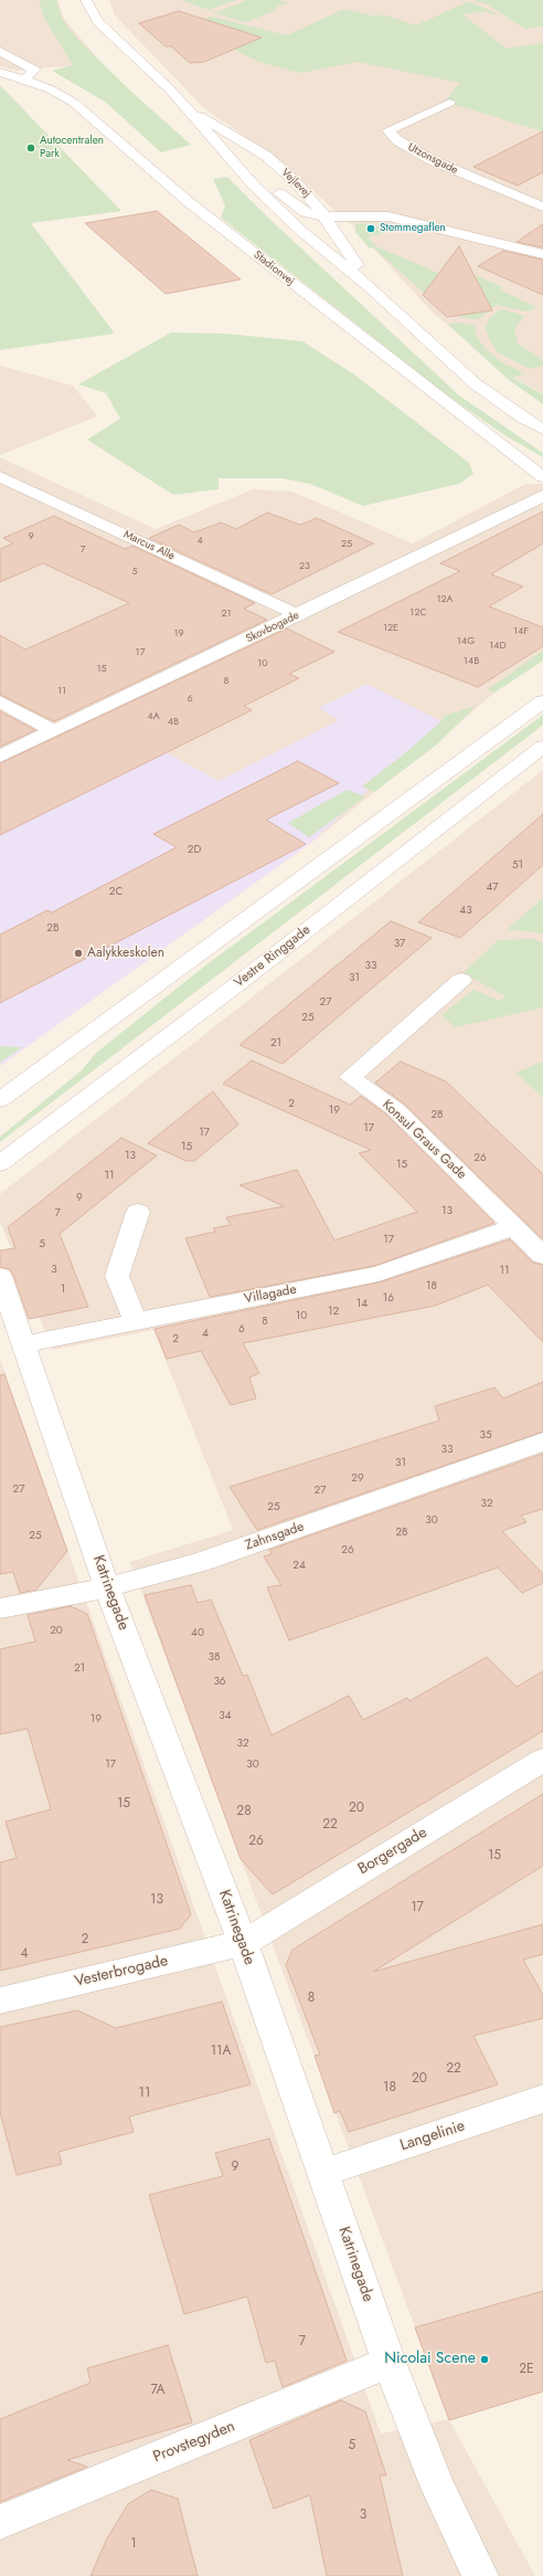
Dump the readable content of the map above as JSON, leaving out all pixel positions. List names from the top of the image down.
{
  "streets": {
    "street": [
      "Utzonsgade",
      "Vejlevej",
      "Stadionvej",
      "Marcus Alle",
      "Skovbogade",
      "Vestre Ringgade",
      "Konsul Graus Gade",
      "Villagade",
      "Zahnsgade",
      "Katrinegade",
      "Borgergade",
      "Vesterbrogade",
      "Langelinie",
      "Provstegyden"
    ]
  },
  "crossings": [
    ["Marcus Alle", "Skovbogade"],
    ["Konsul Graus Gade", "Villagade"],
    ["Villagade", "Katrinegade"],
    ["Zahnsgade", "Katrinegade"],
    ["Katrinegade", "Borgergade"],
    ["Katrinegade", "Vesterbrogade"],
    ["Katrinegade", "Langelinie"],
    ["Katrinegade", "Provstegyden"],
    ["Borgergade", "Vesterbrogade"]
  ],
  "places": [
    "Autocentralen Park",
    "Stemmegaflen",
    "Aalykkeskolen",
    "Nicolai Scene"
  ],
  "house_numbers": [
    "9",
    "4",
    "25",
    "7",
    "23",
    "5",
    "12A",
    "12C",
    "21",
    "12E",
    "14F",
    "19",
    "14G",
    "14D",
    "17",
    "14B",
    "10",
    "15",
    "8",
    "11",
    "6",
    "4A",
    "4B",
    "2D",
    "51",
    "47",
    "2C",
    "43",
    "2B",
    "37",
    "33",
    "31",
    "27",
    "25",
    "21",
    "2",
    "19",
    "28",
    "17",
    "17",
    "15",
    "13",
    "26",
    "15",
    "11",
    "9",
    "13",
    "7",
    "17",
    "5",
    "3",
    "11",
    "18",
    "1",
    "16",
    "14",
    "12",
    "10",
    "8",
    "6",
    "4",
    "2",
    "35",
    "33",
    "31",
    "29",
    "27",
    "27",
    "32",
    "25",
    "30",
    "28",
    "25",
    "26",
    "24",
    "20",
    "40",
    "38",
    "21",
    "36",
    "34",
    "19",
    "32",
    "17",
    "30",
    "15",
    "20",
    "28",
    "22",
    "26",
    "15",
    "13",
    "17",
    "2",
    "4",
    "8",
    "11A",
    "22",
    "20",
    "18",
    "11",
    "9",
    "7",
    "2E",
    "7A",
    "5",
    "3",
    "1"
  ]
}
